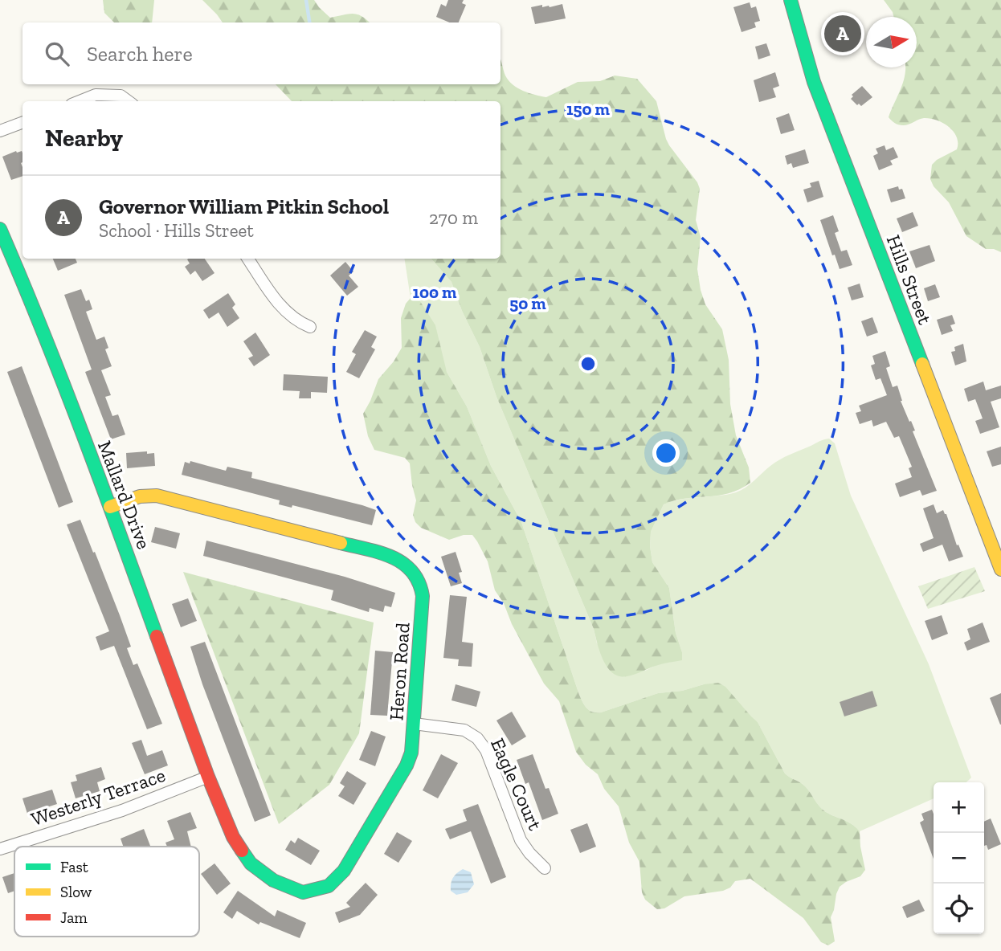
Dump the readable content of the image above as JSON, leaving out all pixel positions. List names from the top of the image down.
{
  "streets": {
    "street": [
      "Hills Street",
      "Mallard Drive",
      "Heron Road",
      "Eagle Court",
      "Westerly Terrace"
    ]
  },
  "crossings": [
    ["Mallard Drive", "Heron Road"],
    ["Mallard Drive", "Westerly Terrace"],
    ["Heron Road", "Eagle Court"],
    ["Heron Road", "Westerly Terrace"]
  ],
  "legend": ["Fast", "Slow", "Jam"],
  "north": "right",
  "page": {
    "pins": "A",
    "search": "Search here",
    "heading": "Nearby",
    "list": [
      {
        "mark": "A",
        "name": "Governor William Pitkin School",
        "note": "School · Hills Street",
        "value": "270 m"
      }
    ],
    "map_buttons": ["+", "−"]
  },
  "rings": ["150 m", "100 m", "50 m"]
}
